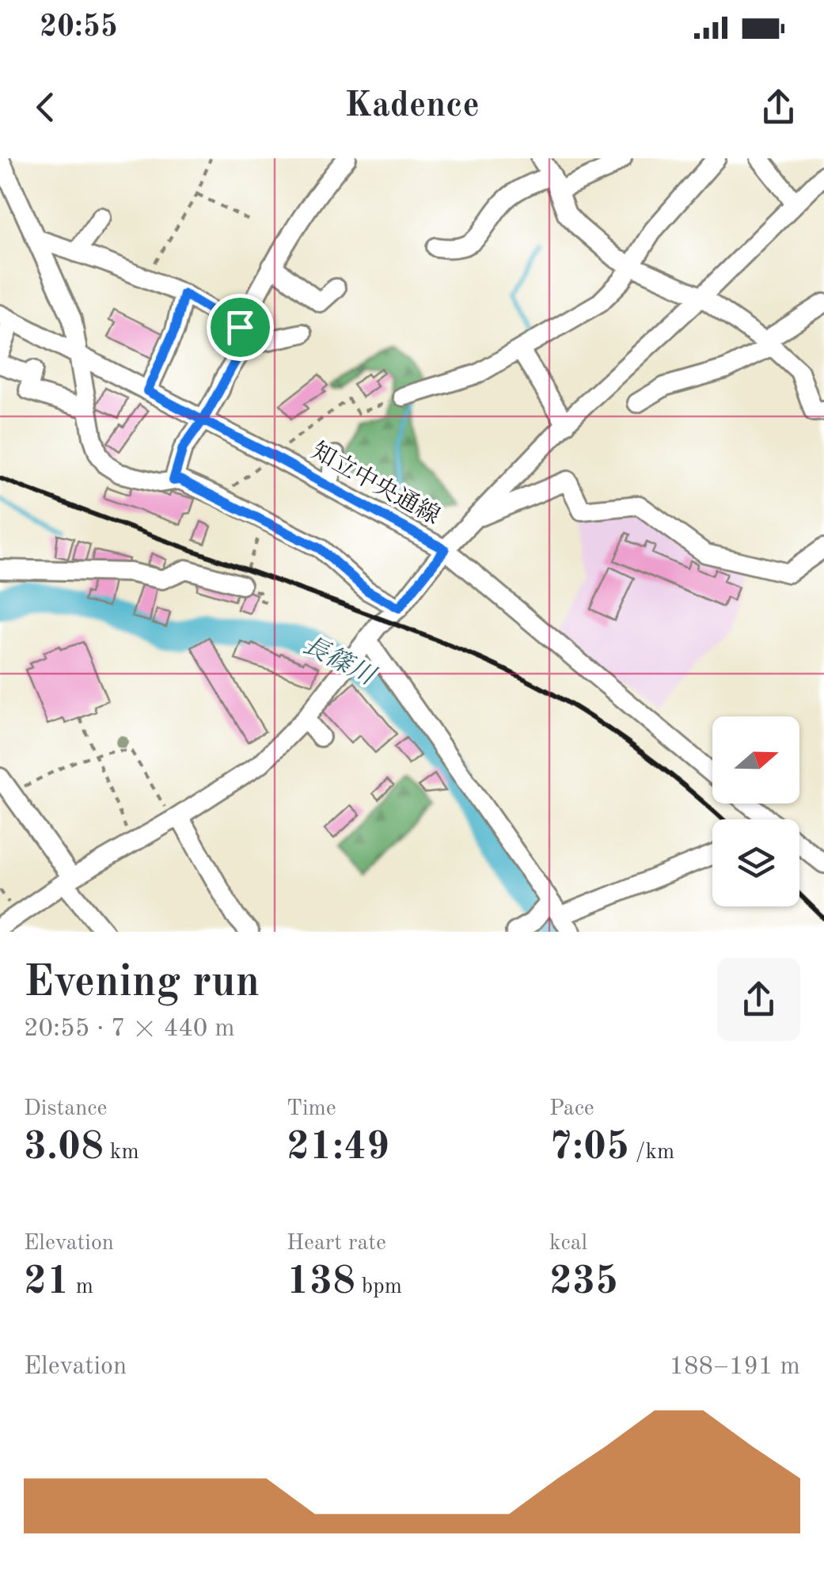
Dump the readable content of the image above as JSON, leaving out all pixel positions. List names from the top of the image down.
{
  "streets": {
    "street": ["知立中央通線"]
  },
  "water": ["長篠川"],
  "north": "right",
  "page": {
    "status": "20:55",
    "header": "Kadence",
    "heading": ["Evening run", "20:55 · 7 × 440 m"],
    "stats": [
      ["Distance", "3.08 km"],
      ["Time", "21:49"],
      ["Pace", "7:05 /km"],
      ["Elevation", "21 m"],
      ["Heart rate", "138 bpm"],
      ["kcal", "235"]
    ],
    "chart": ["Elevation", "188–191 m"]
  }
}
